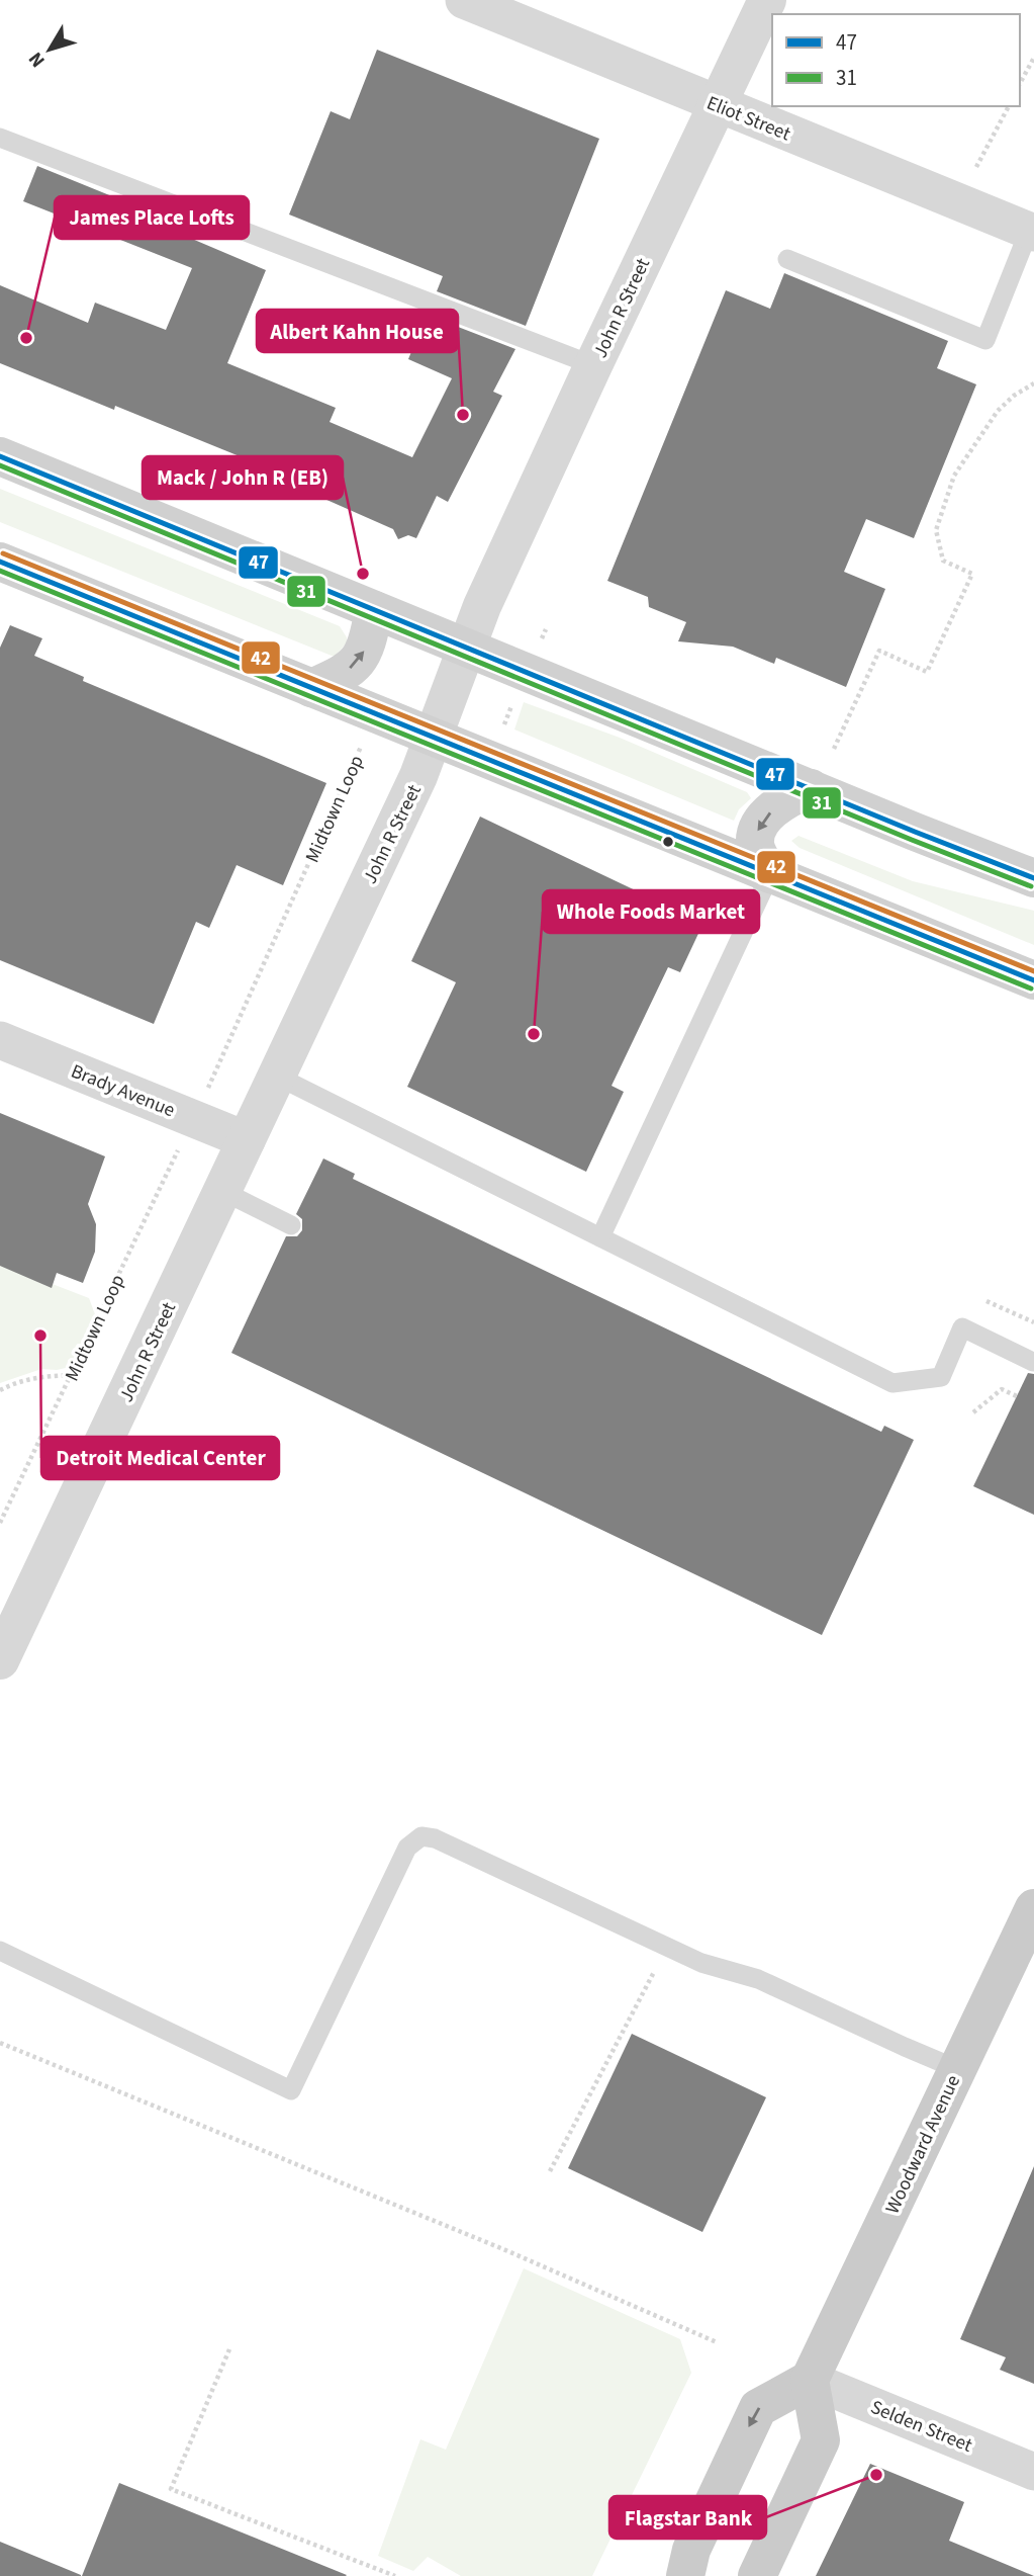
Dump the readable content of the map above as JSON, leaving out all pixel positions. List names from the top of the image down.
{
  "streets": {
    "main road": ["Woodward Avenue"],
    "street": [
      "Eliot Street",
      "John R Street",
      "Brady Avenue",
      "Selden Street"
    ],
    "path": ["Midtown Loop"]
  },
  "crossings": [
    ["Eliot Street", "John R Street"],
    ["John R Street", "Brady Avenue"],
    ["Woodward Avenue", "Selden Street"]
  ],
  "places": [
    "James Place Lofts",
    "Albert Kahn House",
    "Mack / John R (EB)",
    "Whole Foods Market",
    "Detroit Medical Center",
    "Flagstar Bank"
  ],
  "lines": ["transit line 47", "transit line 31", "transit line 42"],
  "legend": ["47", "31"],
  "north": "bottom left"
}
